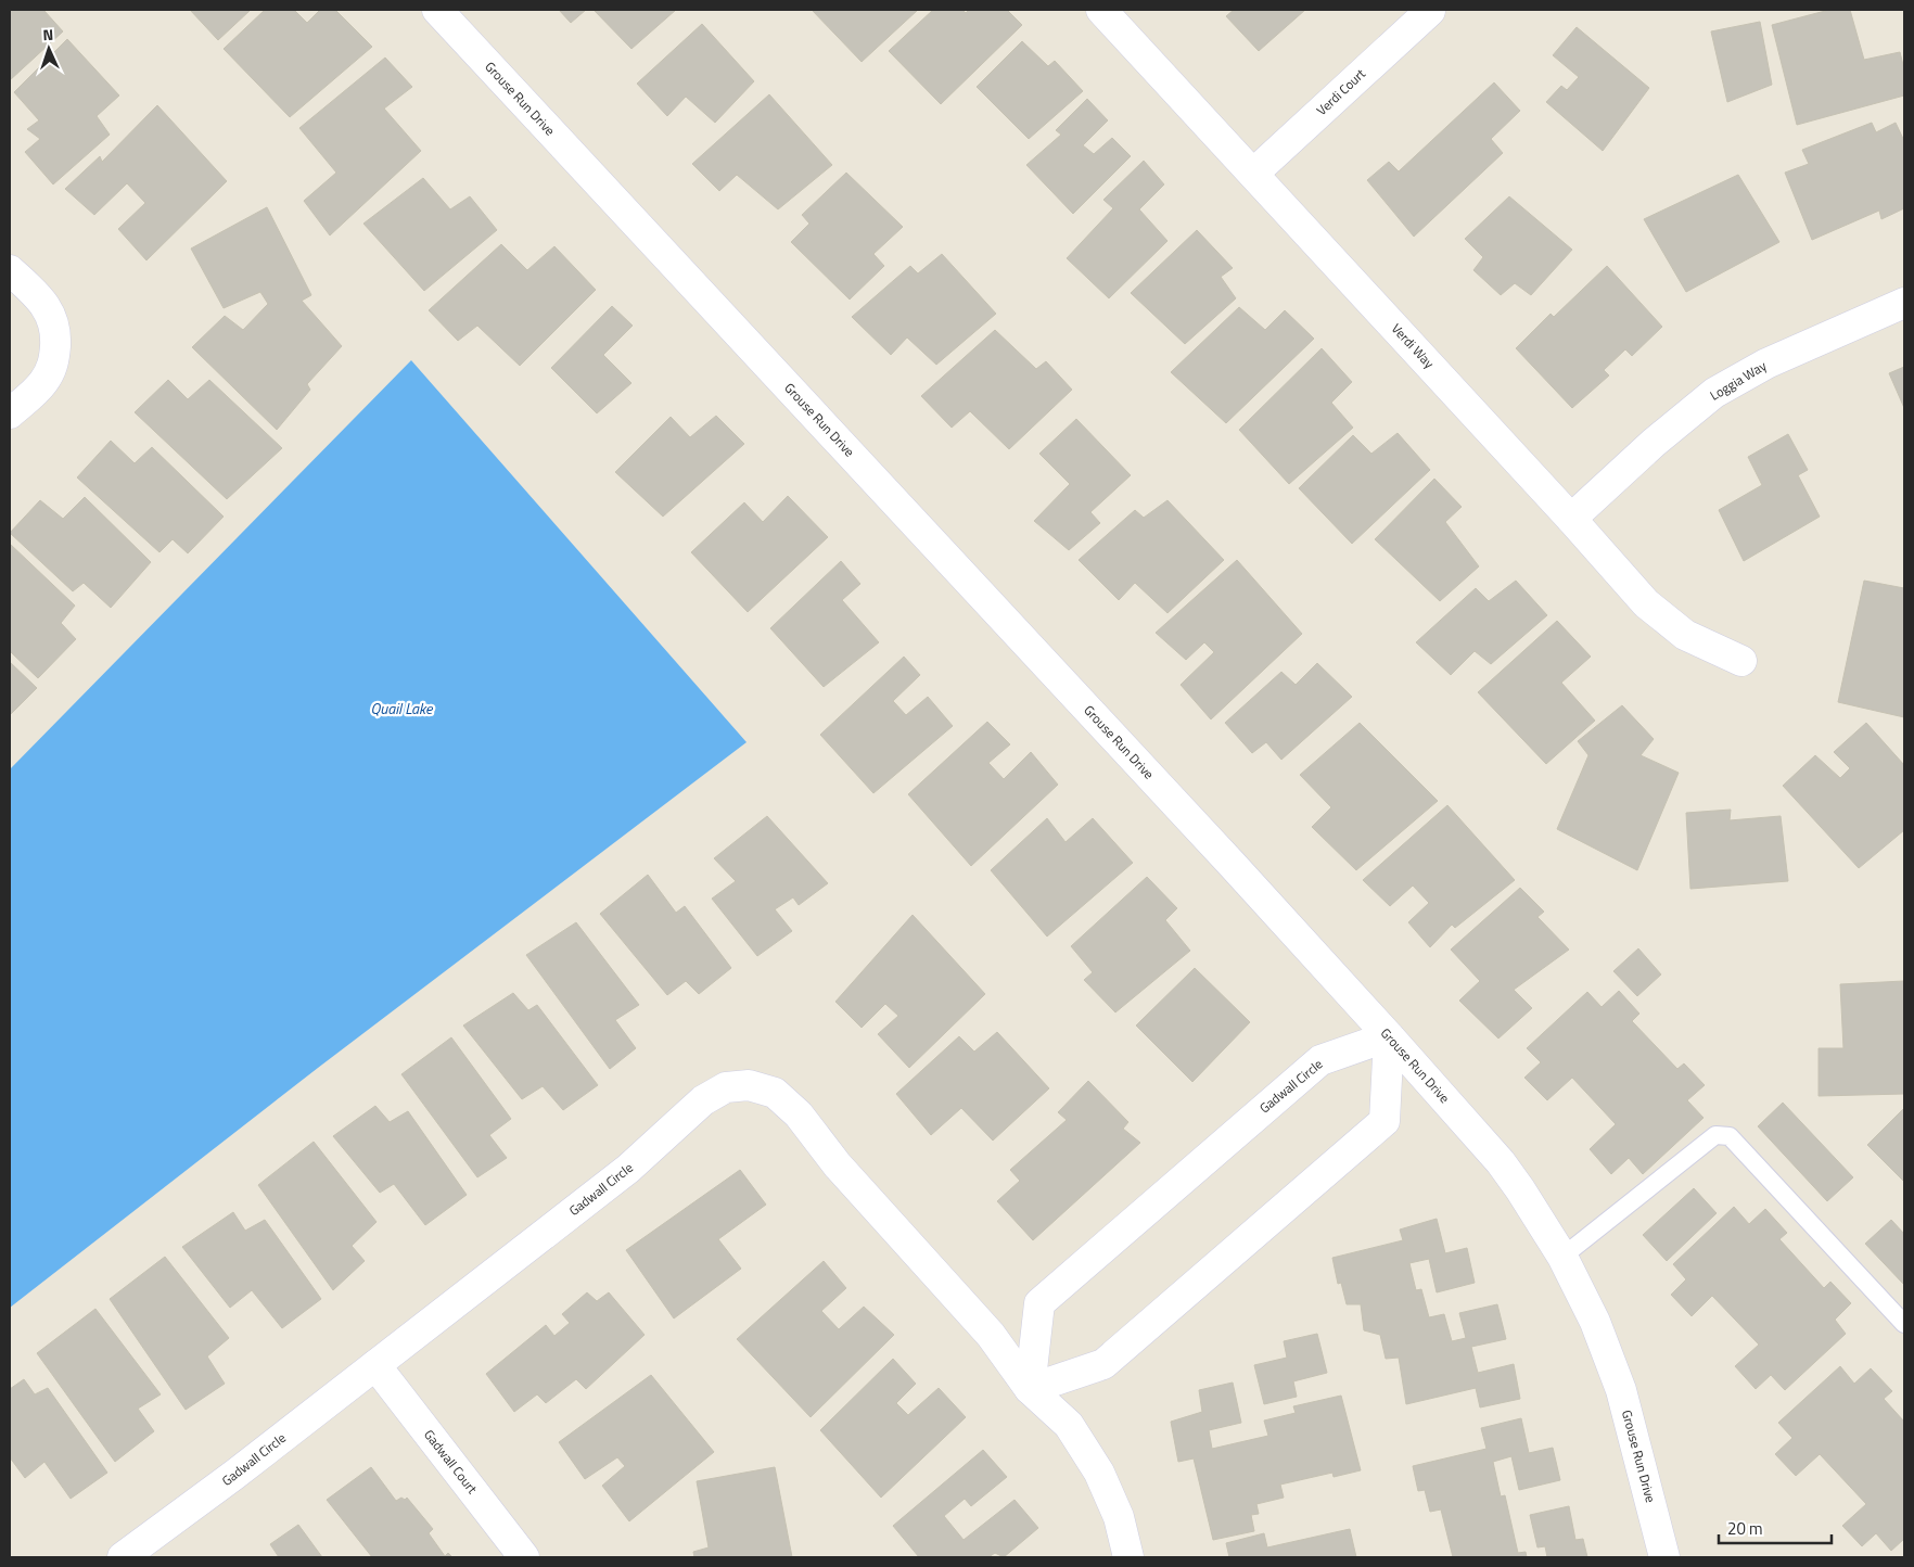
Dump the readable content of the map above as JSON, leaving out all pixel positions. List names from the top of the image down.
{
  "streets": {
    "street": [
      "Verdi Court",
      "Grouse Run Drive",
      "Verdi Way",
      "Loggia Way",
      "Gadwall Circle",
      "Gadwall Court"
    ]
  },
  "crossings": [
    ["Verdi Court", "Verdi Way"],
    ["Grouse Run Drive", "Gadwall Circle"],
    ["Verdi Way", "Loggia Way"],
    ["Gadwall Circle", "Gadwall Court"]
  ],
  "water": ["Quail Lake"],
  "scale_bar": "20 m",
  "north": "top"
}
